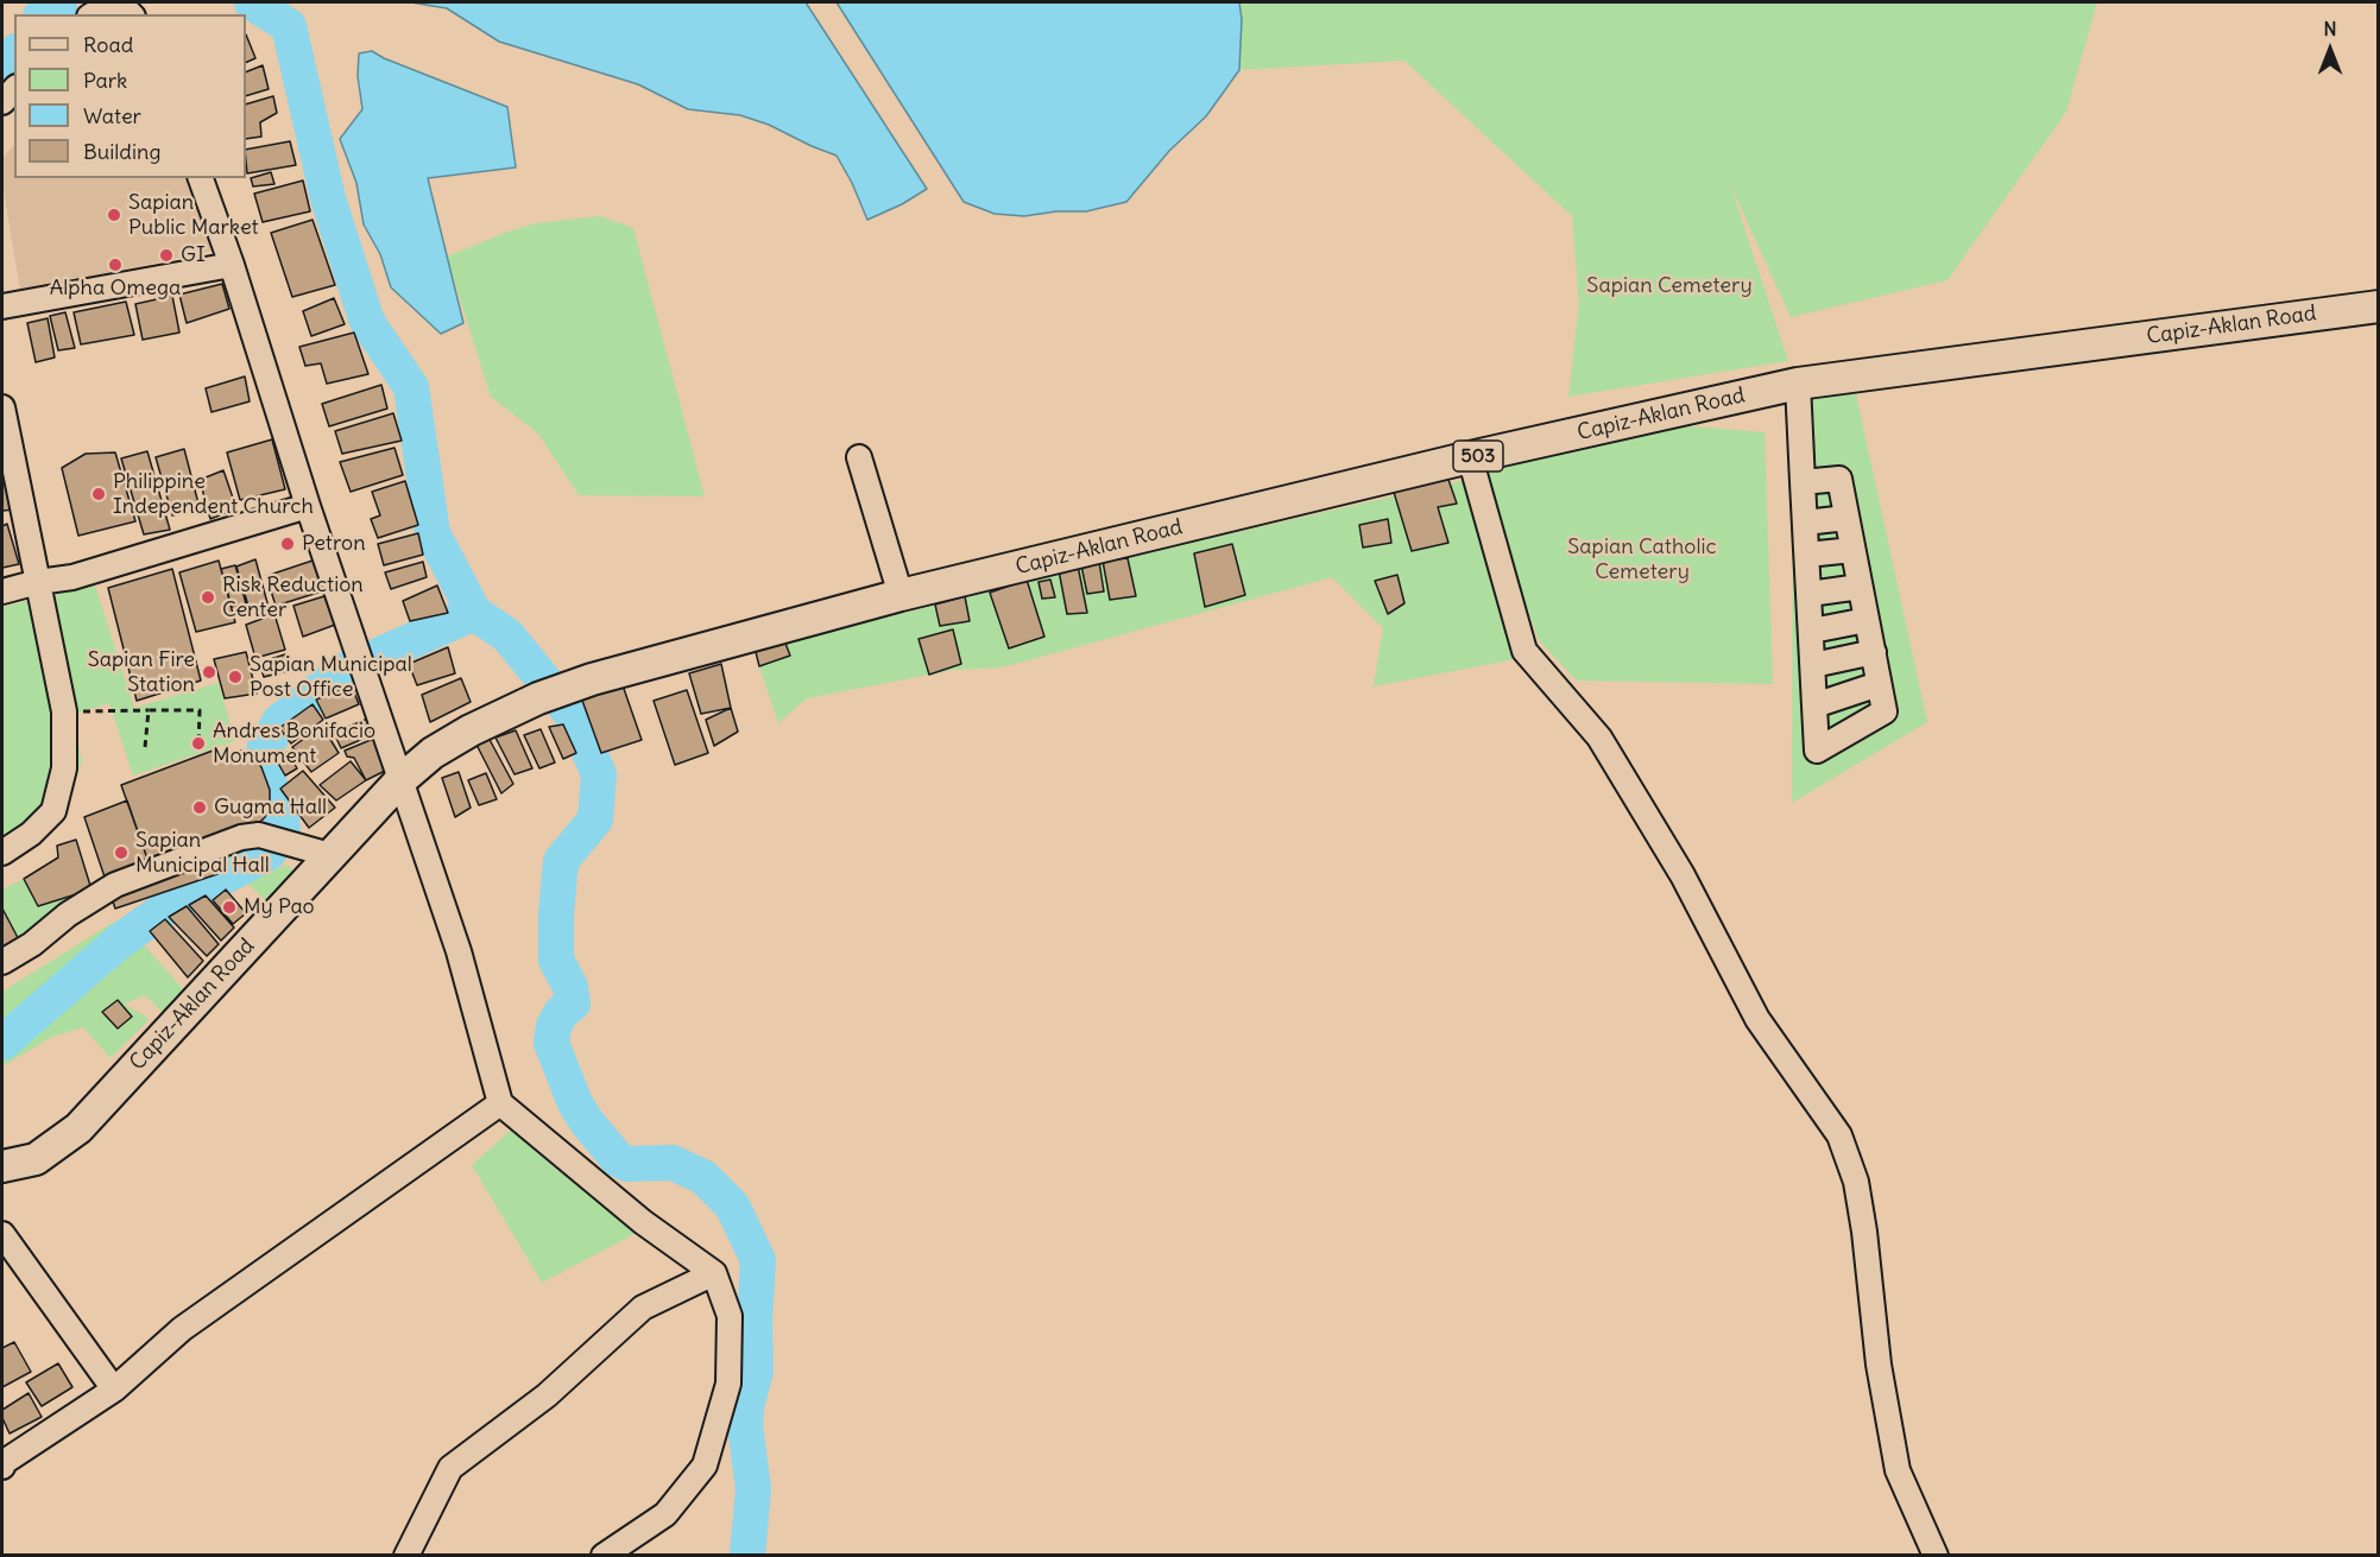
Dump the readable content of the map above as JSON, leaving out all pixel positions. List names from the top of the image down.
{
  "streets": {
    "main road": ["Capiz-Aklan Road", "503"]
  },
  "parks": ["Sapian Cemetery", "Sapian Catholic Cemetery"],
  "places": [
    "Sapian Public Market",
    "GI",
    "Alpha Omega",
    "Philippine Independent Church",
    "Petron",
    "Risk Reduction Center",
    "Sapian Fire Station",
    "Sapian Municipal Post Office",
    "Andres Bonifacio Monument",
    "Gugma Hall",
    "Sapian Municipal Hall",
    "My Pao"
  ],
  "legend": [
    "Road",
    "Park",
    "Water",
    "Building"
  ],
  "north": "top"
}
